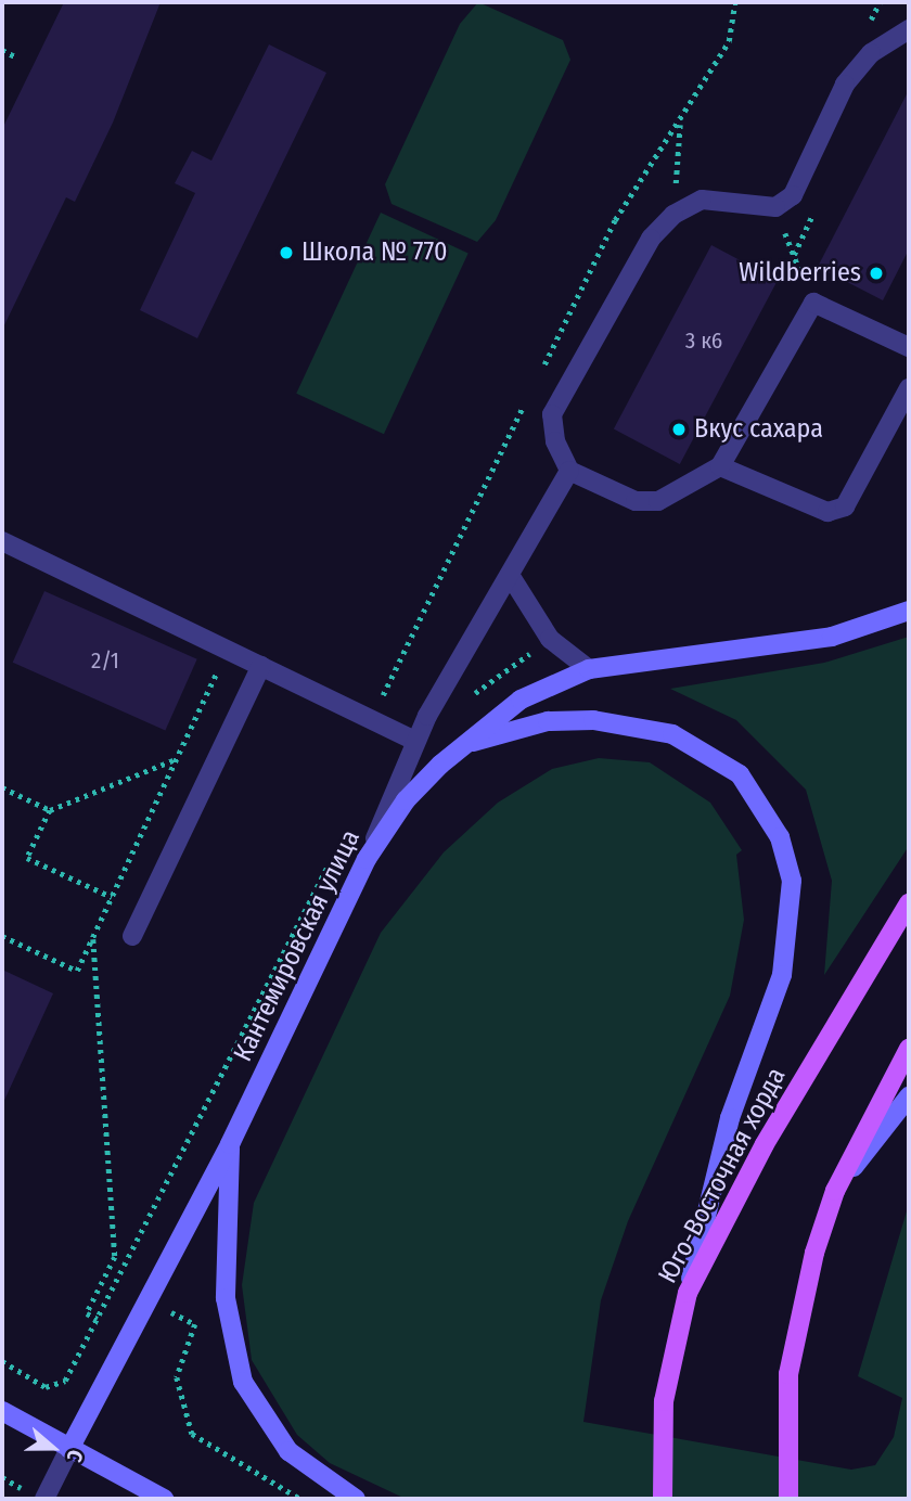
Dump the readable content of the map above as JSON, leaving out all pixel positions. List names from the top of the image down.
{
  "streets": {
    "main road": ["Кантемировская улица", "Юго-Восточная хорда"]
  },
  "places": ["Школа № 770", "Wildberries", "Вкус сахара"],
  "house_numbers": ["3 к6", "2/1"],
  "north": "right"
}
